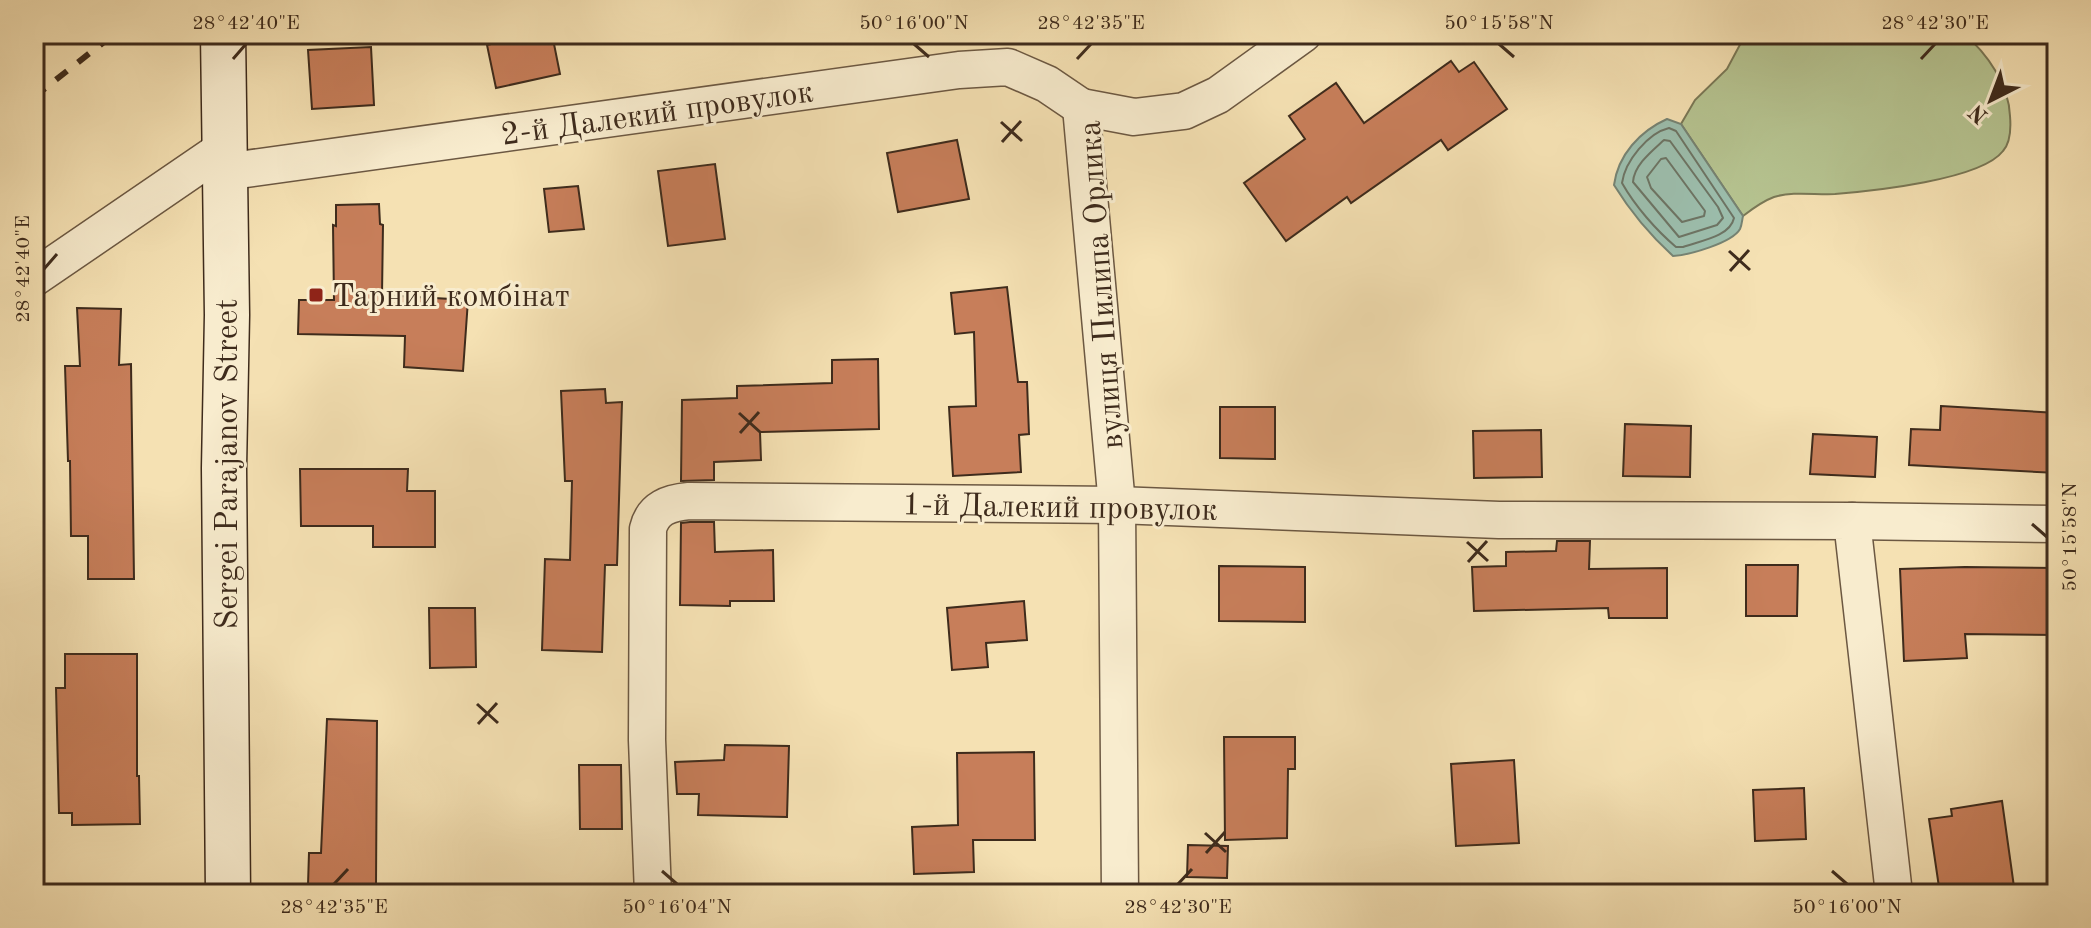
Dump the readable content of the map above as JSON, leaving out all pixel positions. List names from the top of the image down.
{
  "streets": {
    "main road": ["Sergei Parajanov Street"],
    "street": ["2-й Далекий провулок", "вулиця Пилипа Орлика", "1-й Далекий провулок"]
  },
  "crossings": [
    ["2-й Далекий провулок", "вулиця Пилипа Орлика"],
    ["2-й Далекий провулок", "Sergei Parajanov Street"],
    ["вулиця Пилипа Орлика", "1-й Далекий провулок"]
  ],
  "places": {
    "transit": ["Тарний комбінат"]
  },
  "north": "bottom left",
  "coordinates": [
    "28°42'40\"E",
    "50°16'00\"N",
    "28°42'35\"E",
    "50°15'58\"N",
    "28°42'30\"E",
    "50°16'04\"N"
  ]
}
